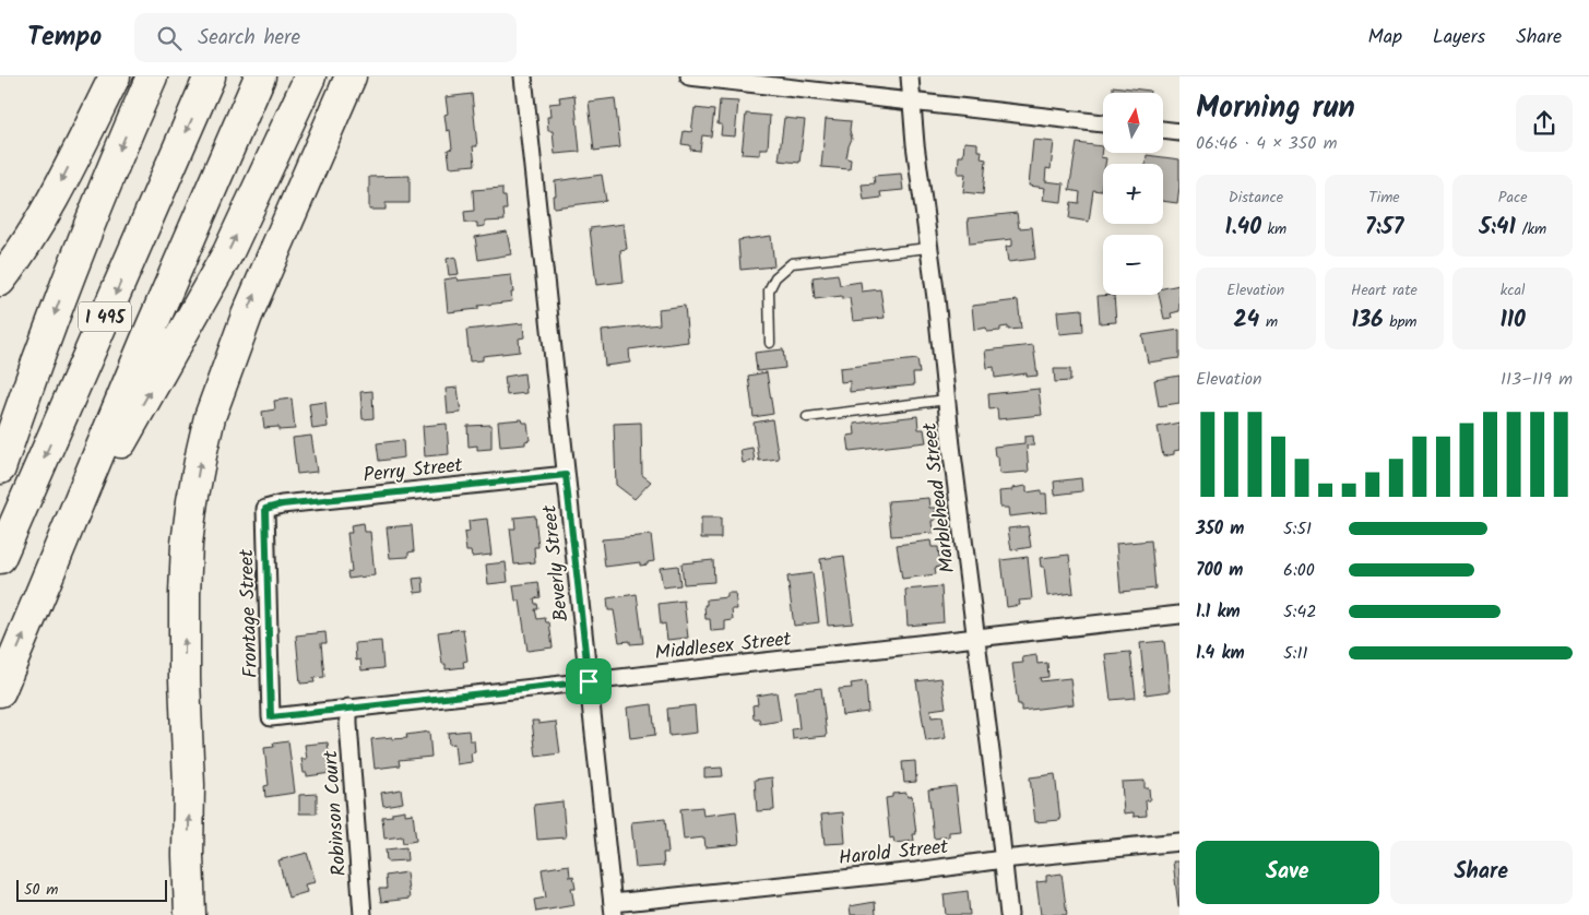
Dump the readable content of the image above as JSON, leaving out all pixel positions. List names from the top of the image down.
{
  "streets": {
    "highway": ["I 495"],
    "street": [
      "Perry Street",
      "Marblehead Street",
      "Beverly Street",
      "Frontage Street",
      "Middlesex Street",
      "Robinson Court",
      "Harold Street"
    ]
  },
  "crossings": [
    ["Perry Street", "Beverly Street"],
    ["Perry Street", "Frontage Street"],
    ["Marblehead Street", "Middlesex Street"],
    ["Marblehead Street", "Harold Street"],
    ["Beverly Street", "Middlesex Street"],
    ["Beverly Street", "Harold Street"],
    ["Frontage Street", "Middlesex Street"],
    ["Middlesex Street", "Robinson Court"]
  ],
  "scale_bar": "50 m",
  "north": "top",
  "page": {
    "header": "Tempo",
    "search": "Search here",
    "nav": ["Map", "Layers", "Share"],
    "heading": ["Morning run", "06:46 · 4 × 350 m"],
    "map_buttons": ["+", "−"],
    "stats": [
      ["Distance", "1.40 km"],
      ["Time", "7:57"],
      ["Pace", "5:41 /km"],
      ["Elevation", "24 m"],
      ["Heart rate", "136 bpm"],
      ["kcal", "110"]
    ],
    "chart": ["Elevation", "113–119 m"],
    "list": [
      {
        "name": "350 m",
        "note": "5:51"
      },
      {
        "name": "700 m",
        "note": "6:00"
      },
      {
        "name": "1.1 km",
        "note": "5:42"
      },
      {
        "name": "1.4 km",
        "note": "5:11"
      }
    ],
    "buttons": ["Save", "Share"],
    "scale": "50 m"
  }
}
